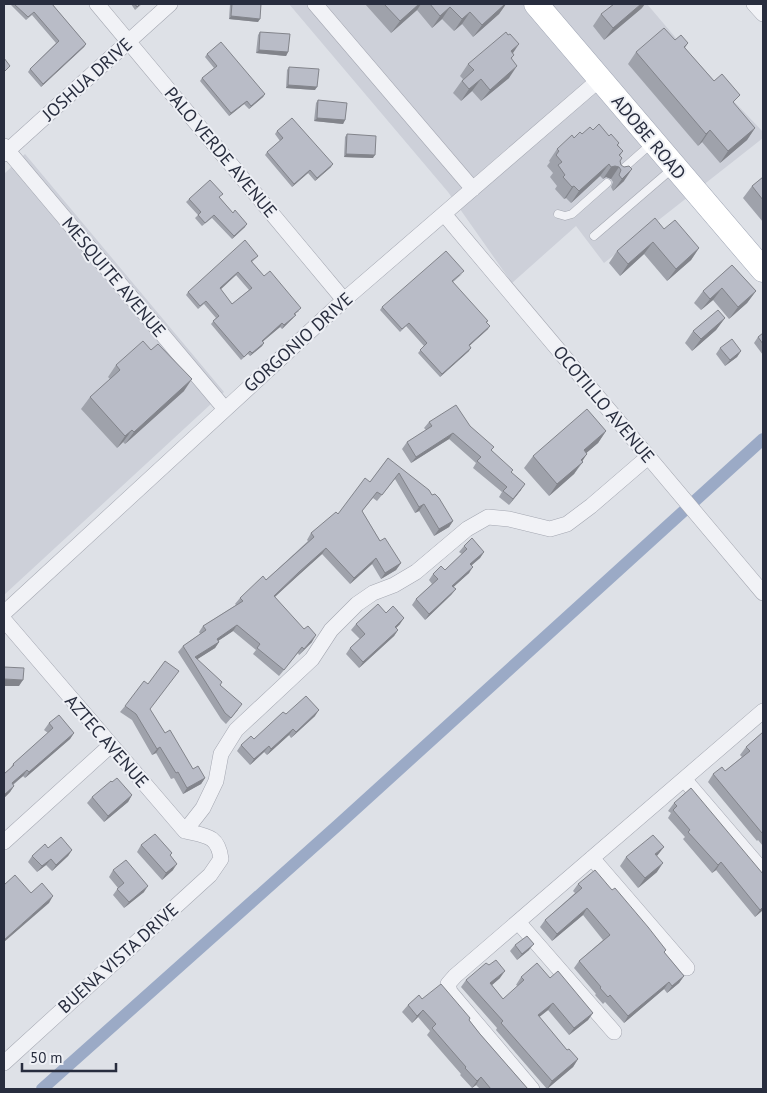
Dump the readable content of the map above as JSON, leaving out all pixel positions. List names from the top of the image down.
{
  "streets": {
    "main road": ["ADOBE ROAD"],
    "street": [
      "JOSHUA DRIVE",
      "PALO VERDE AVENUE",
      "MESQUITE AVENUE",
      "GORGONIO DRIVE",
      "OCOTILLO AVENUE",
      "AZTEC AVENUE",
      "BUENA VISTA DRIVE"
    ]
  },
  "crossings": [
    ["JOSHUA DRIVE", "PALO VERDE AVENUE"],
    ["JOSHUA DRIVE", "MESQUITE AVENUE"],
    ["ADOBE ROAD", "GORGONIO DRIVE"],
    ["PALO VERDE AVENUE", "GORGONIO DRIVE"],
    ["MESQUITE AVENUE", "GORGONIO DRIVE"],
    ["GORGONIO DRIVE", "OCOTILLO AVENUE"],
    ["AZTEC AVENUE", "BUENA VISTA DRIVE"]
  ],
  "scale_bar": "50 m"
}
